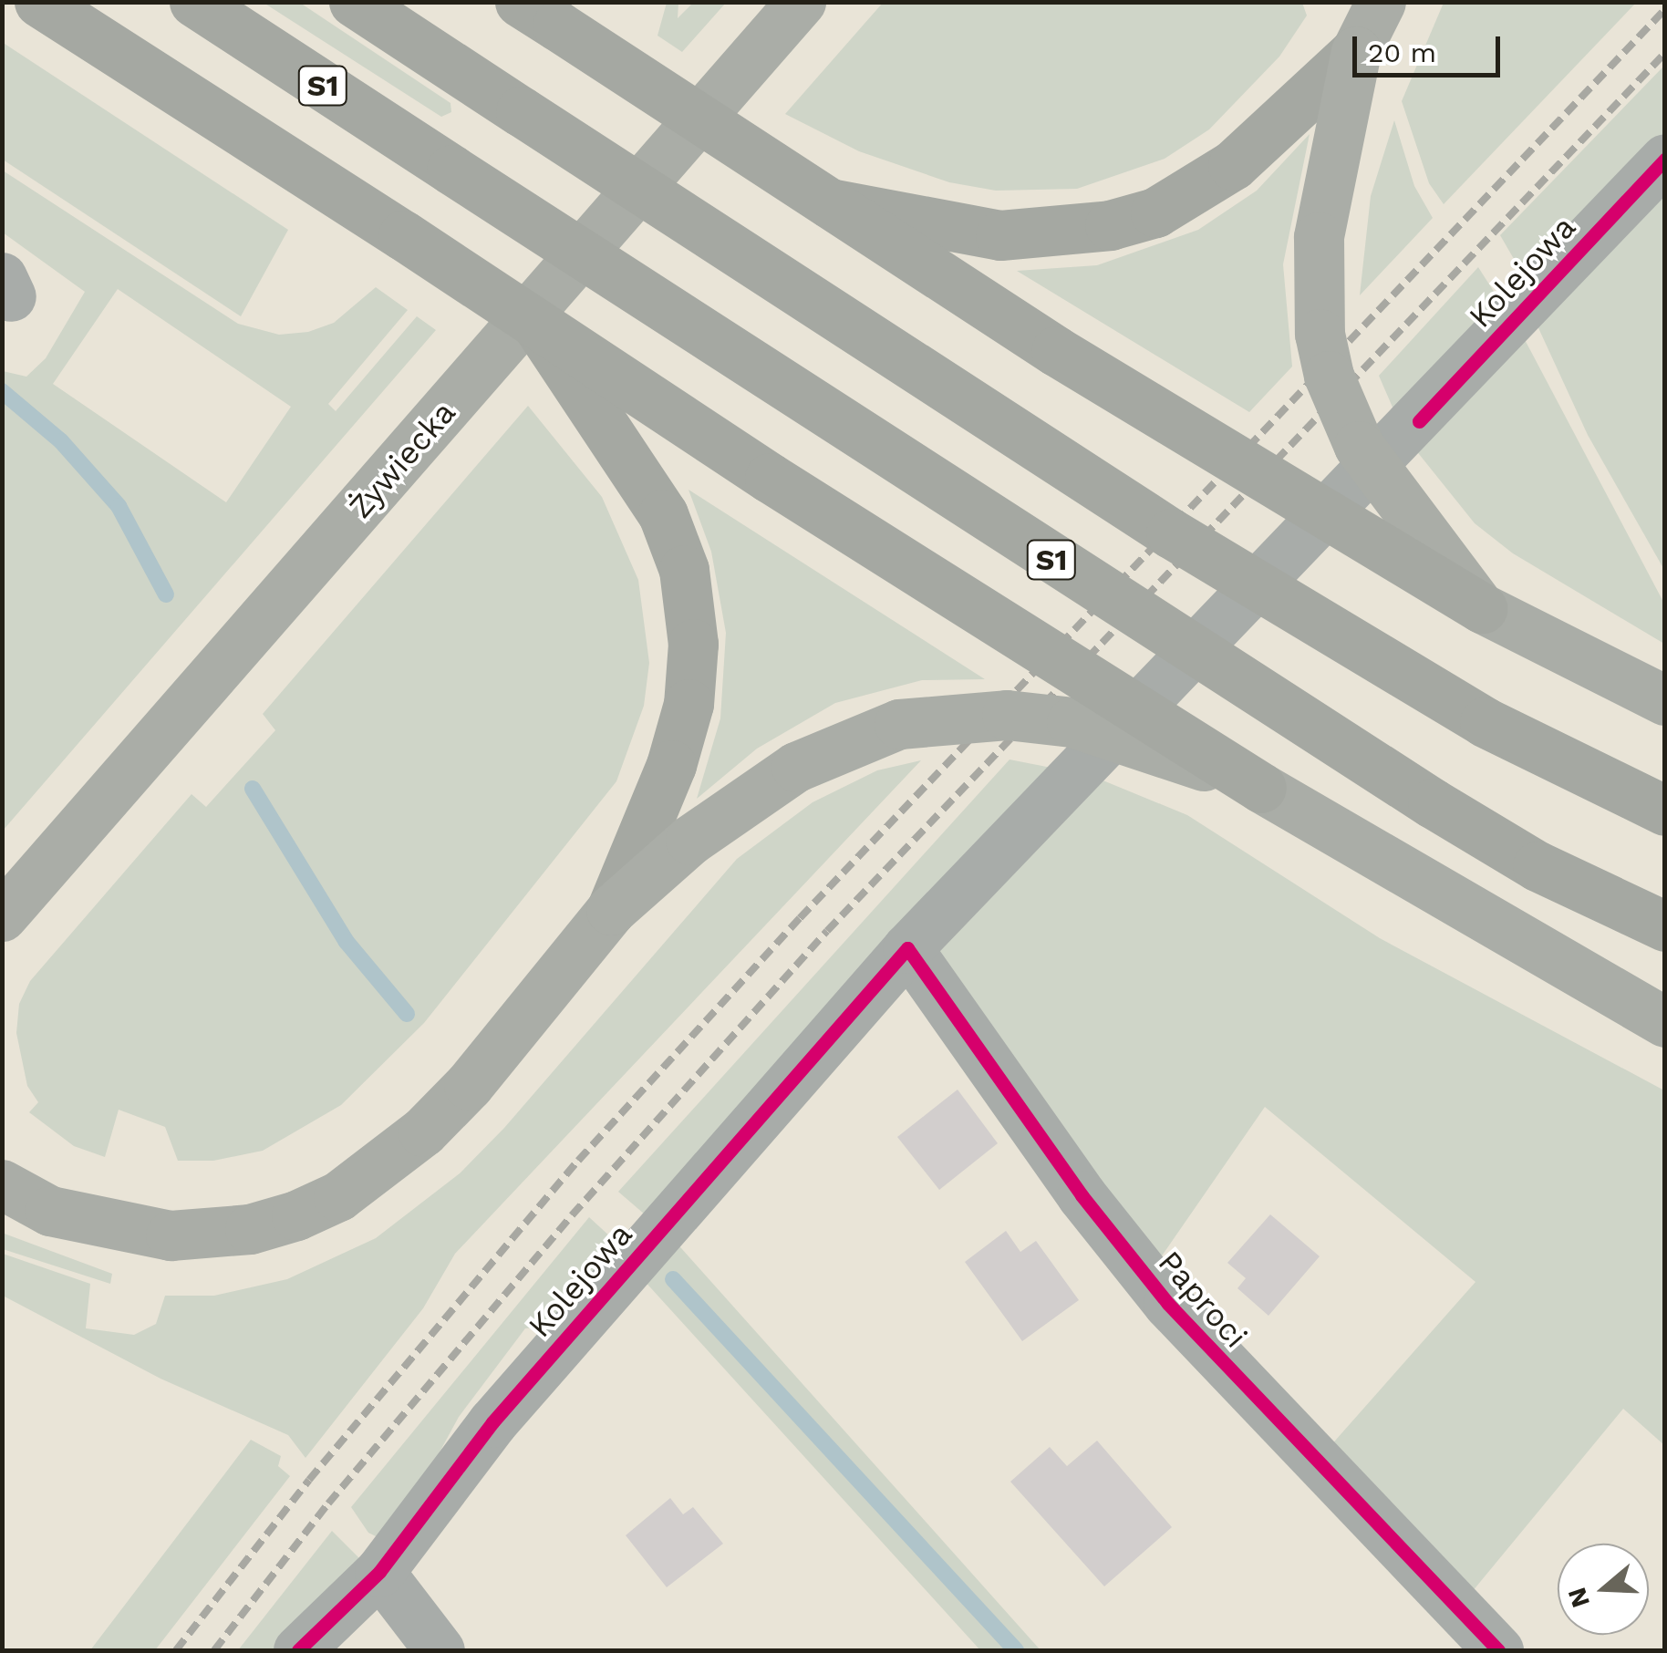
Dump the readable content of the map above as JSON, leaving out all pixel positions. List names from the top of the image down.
{
  "streets": {
    "highway": ["S1"],
    "main road": ["Żywiecka"],
    "street": ["Kolejowa", "Paproci"]
  },
  "crossings": [
    ["Kolejowa", "Paproci"]
  ],
  "scale_bar": "20 m",
  "north": "left"
}
